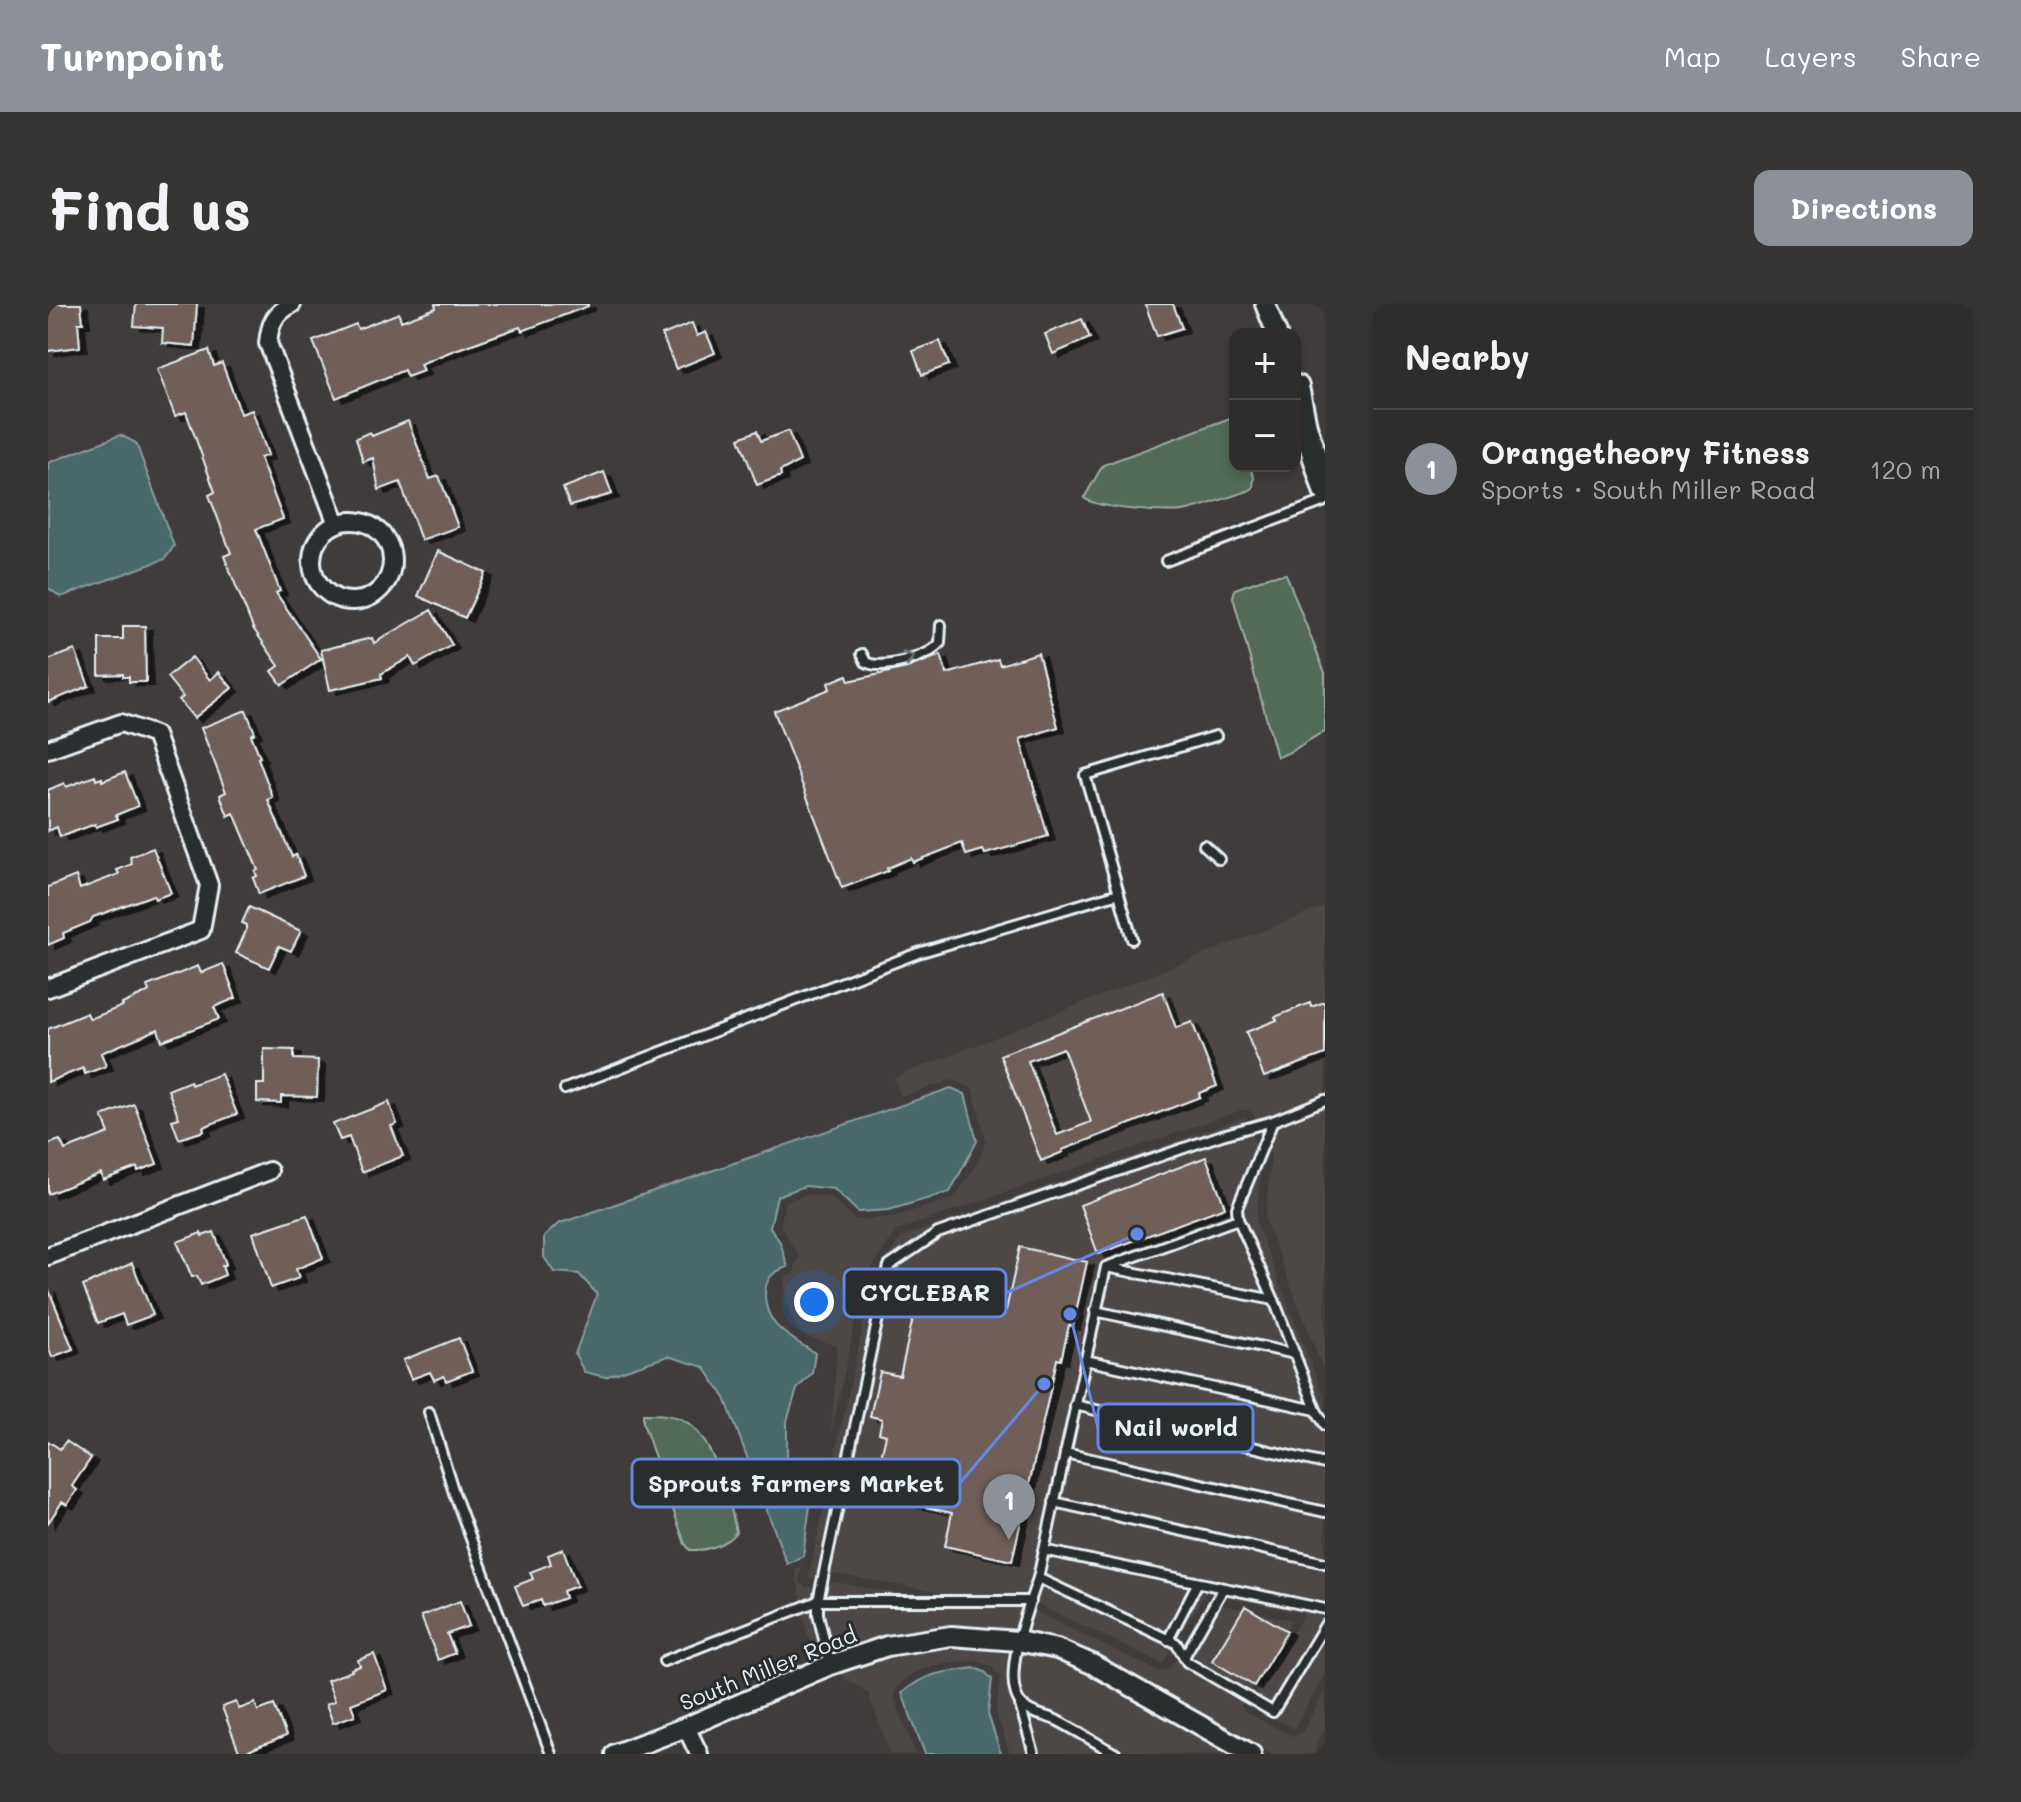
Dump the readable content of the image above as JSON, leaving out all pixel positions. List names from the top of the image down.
{
  "streets": {
    "street": ["South Miller Road"]
  },
  "places": ["CYCLEBAR", "Nail world", "Sprouts Farmers Market"],
  "page": {
    "header": "Turnpoint",
    "nav": ["Map", "Layers", "Share"],
    "buttons": "Directions",
    "title": "Find us",
    "heading": "Nearby",
    "map_buttons": ["+", "−"],
    "list": [
      {
        "mark": "1",
        "name": "Orangetheory Fitness",
        "note": "Sports · South Miller Road",
        "value": "120 m"
      }
    ],
    "pins": "1"
  }
}
